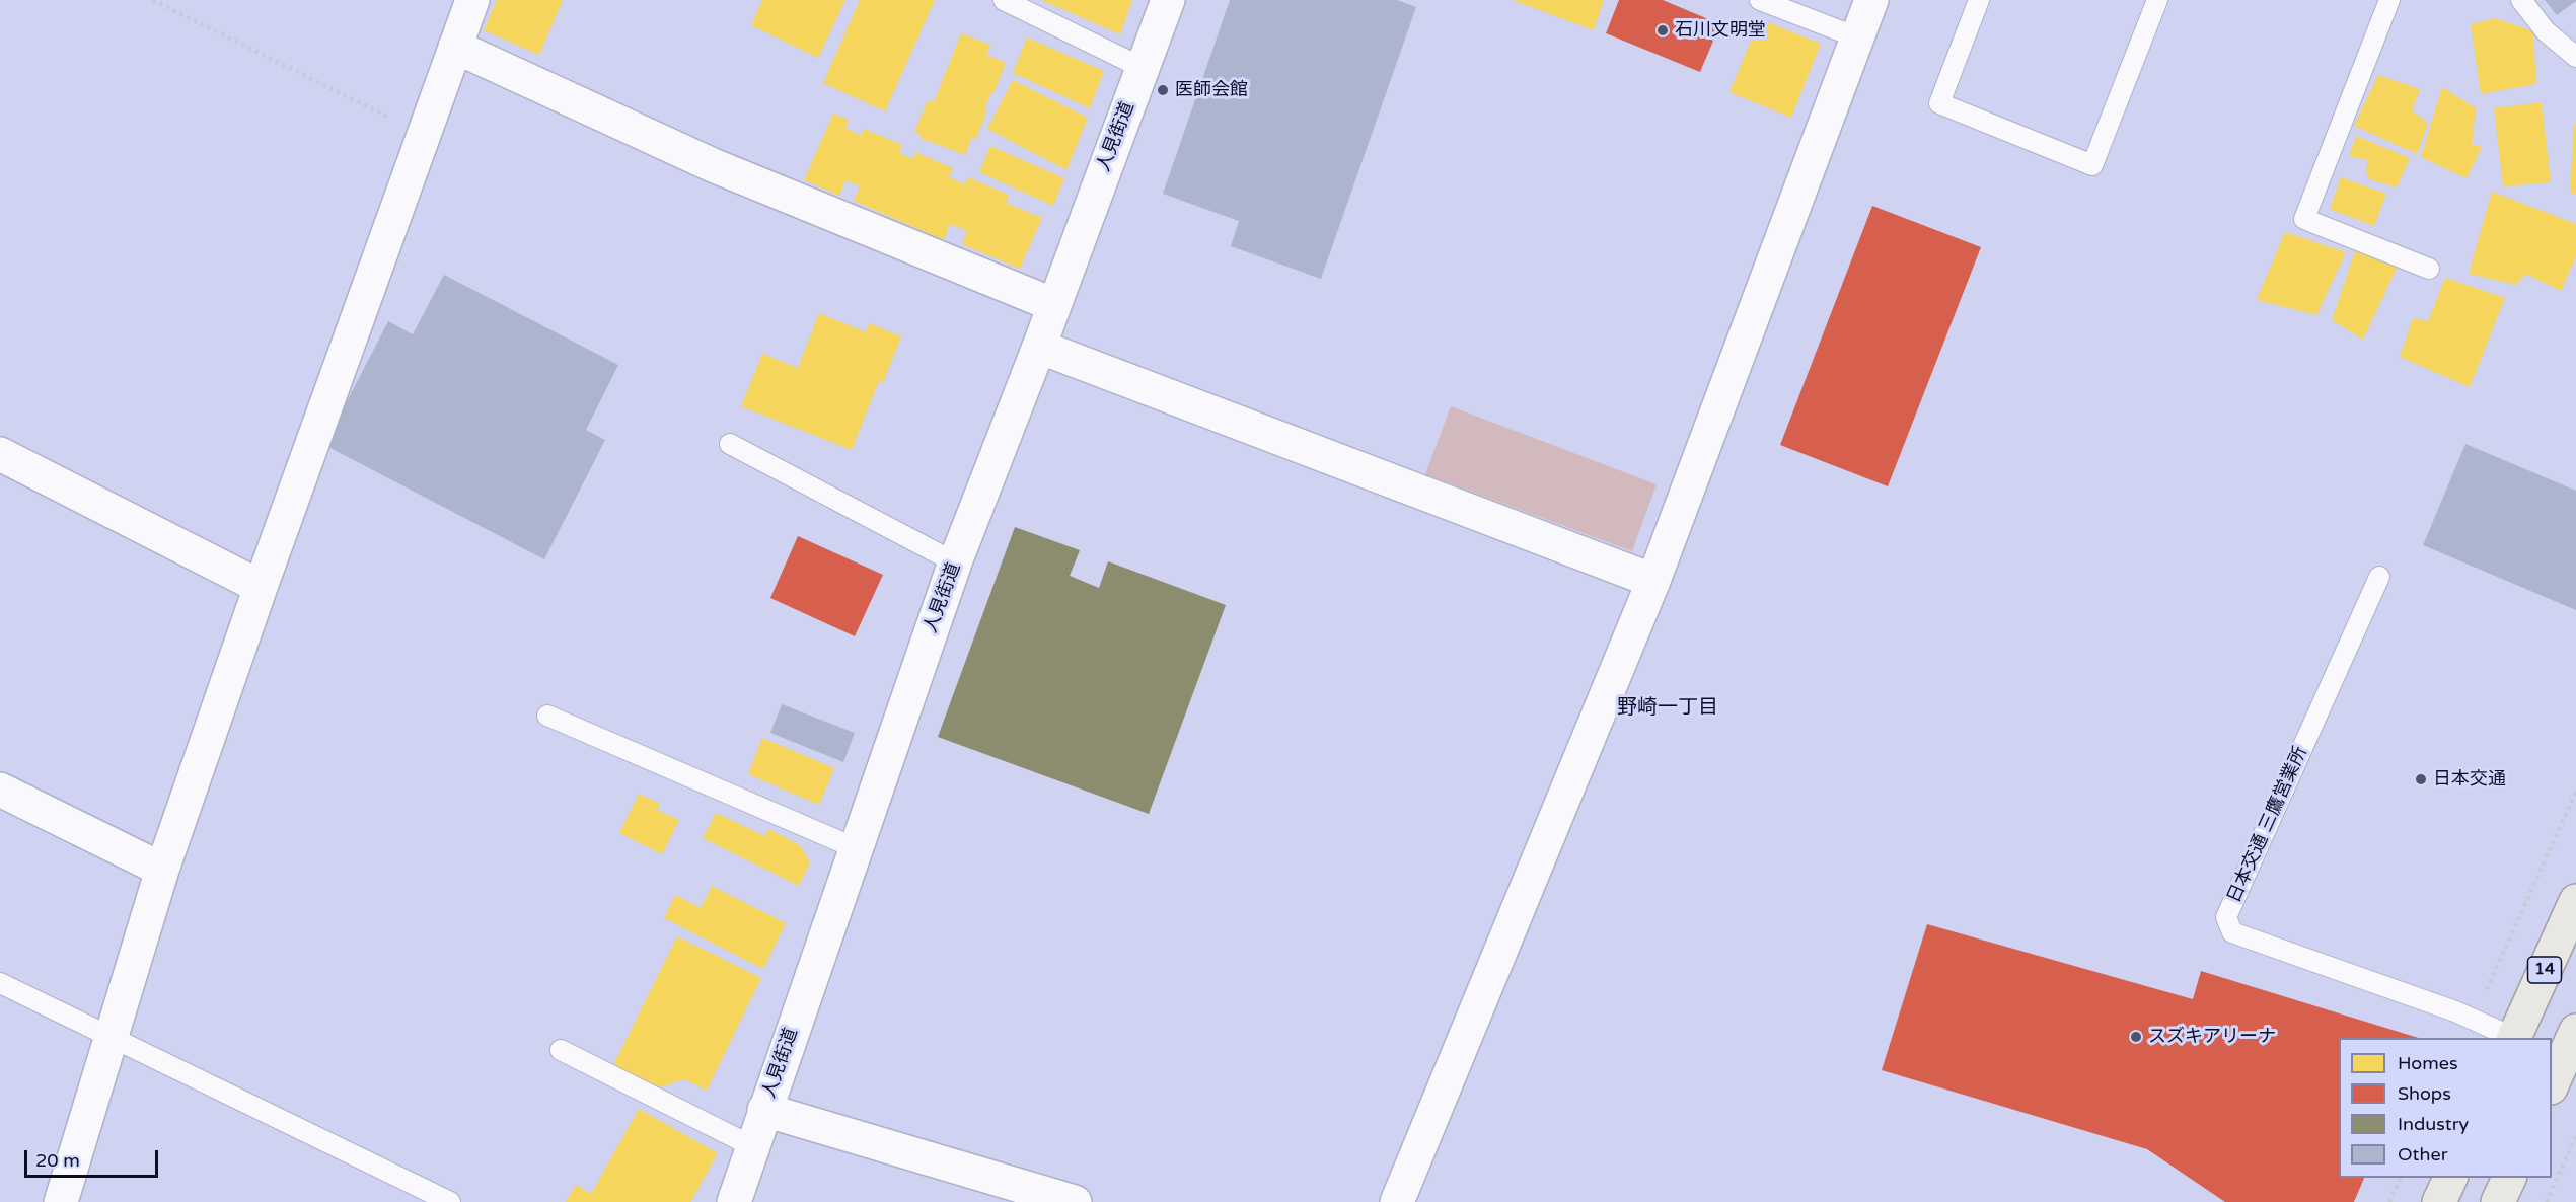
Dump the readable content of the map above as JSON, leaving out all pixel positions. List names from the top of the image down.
{
  "streets": {
    "main road": ["14"],
    "street": ["人見街道"],
    "lane": ["日本交通 三鷹営業所"]
  },
  "districts": ["野崎一丁目"],
  "places": [
    "石川文明堂",
    "医師会館",
    "日本交通",
    "スズキアリーナ"
  ],
  "legend": [
    "Homes",
    "Shops",
    "Industry",
    "Other"
  ],
  "scale_bar": "20 m"
}
